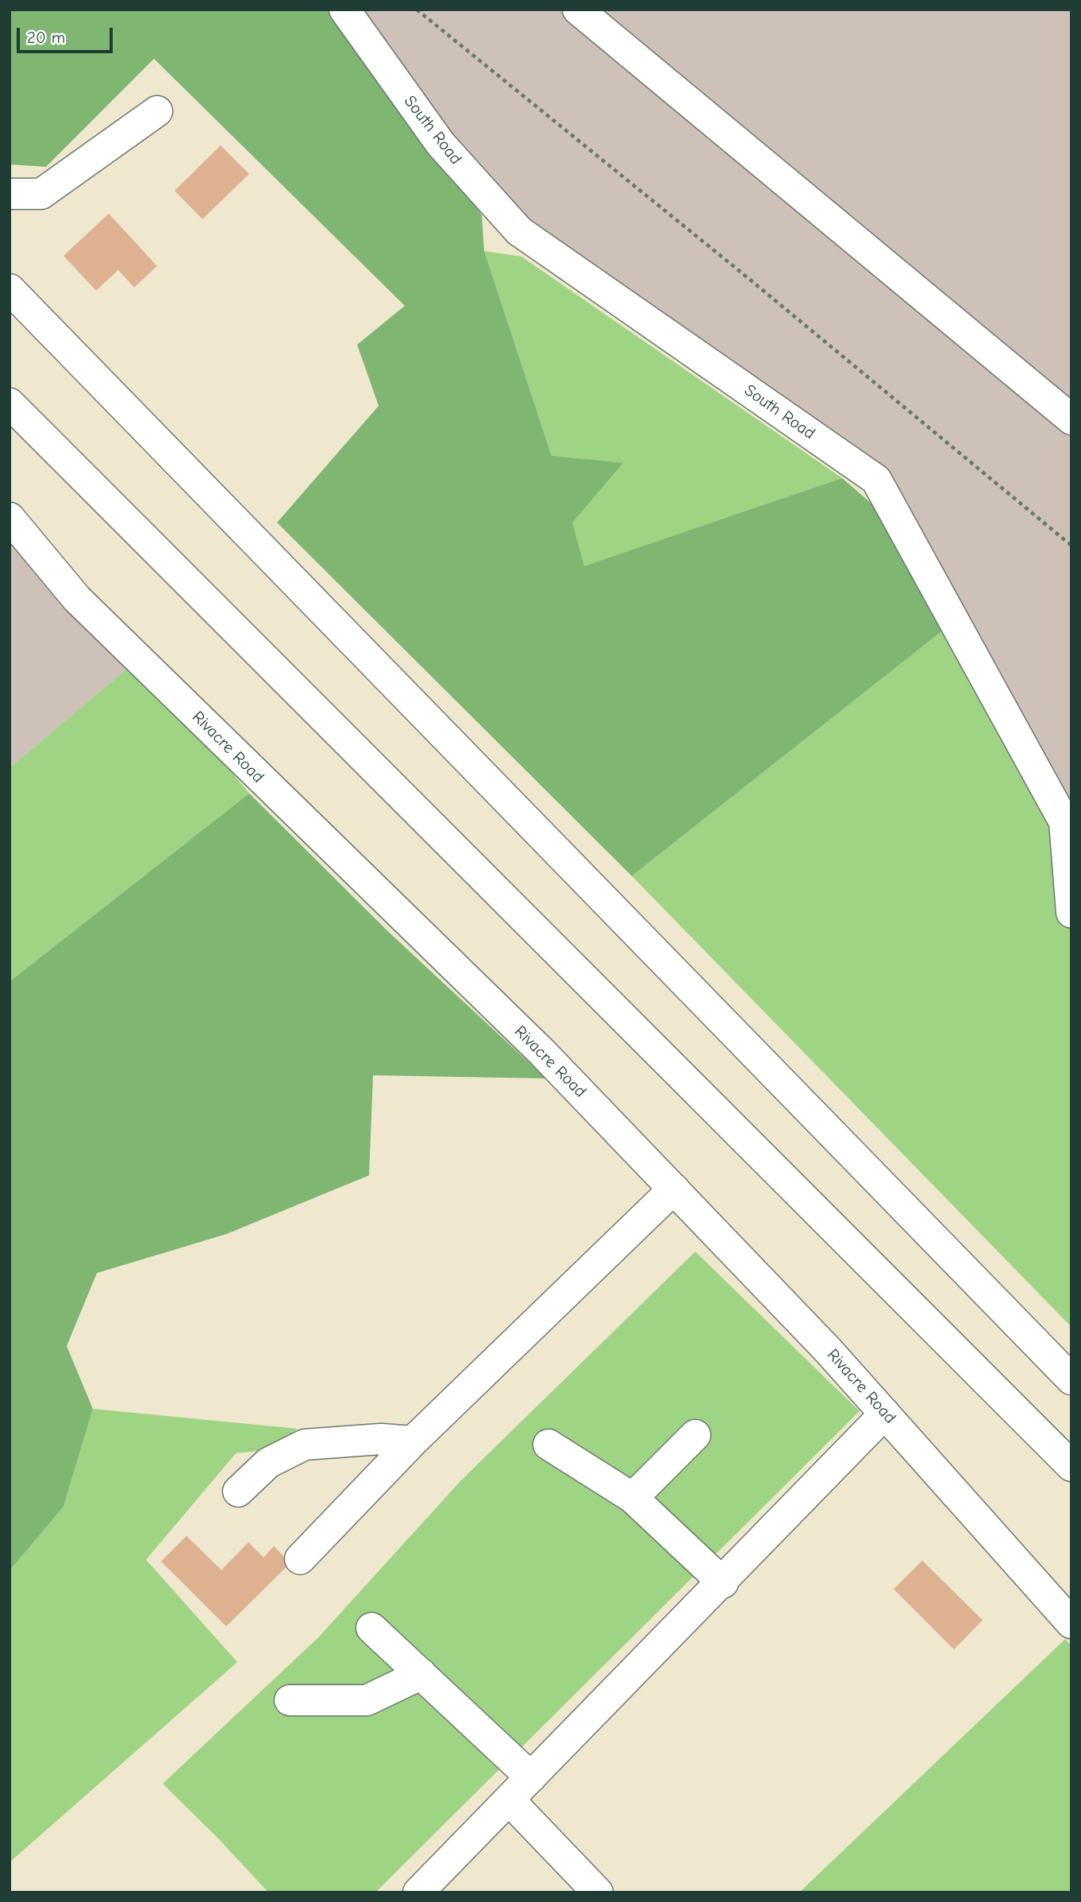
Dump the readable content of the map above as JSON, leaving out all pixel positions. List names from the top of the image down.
{
  "streets": {
    "main road": ["South Road", "Rivacre Road"]
  },
  "scale_bar": "20 m"
}
